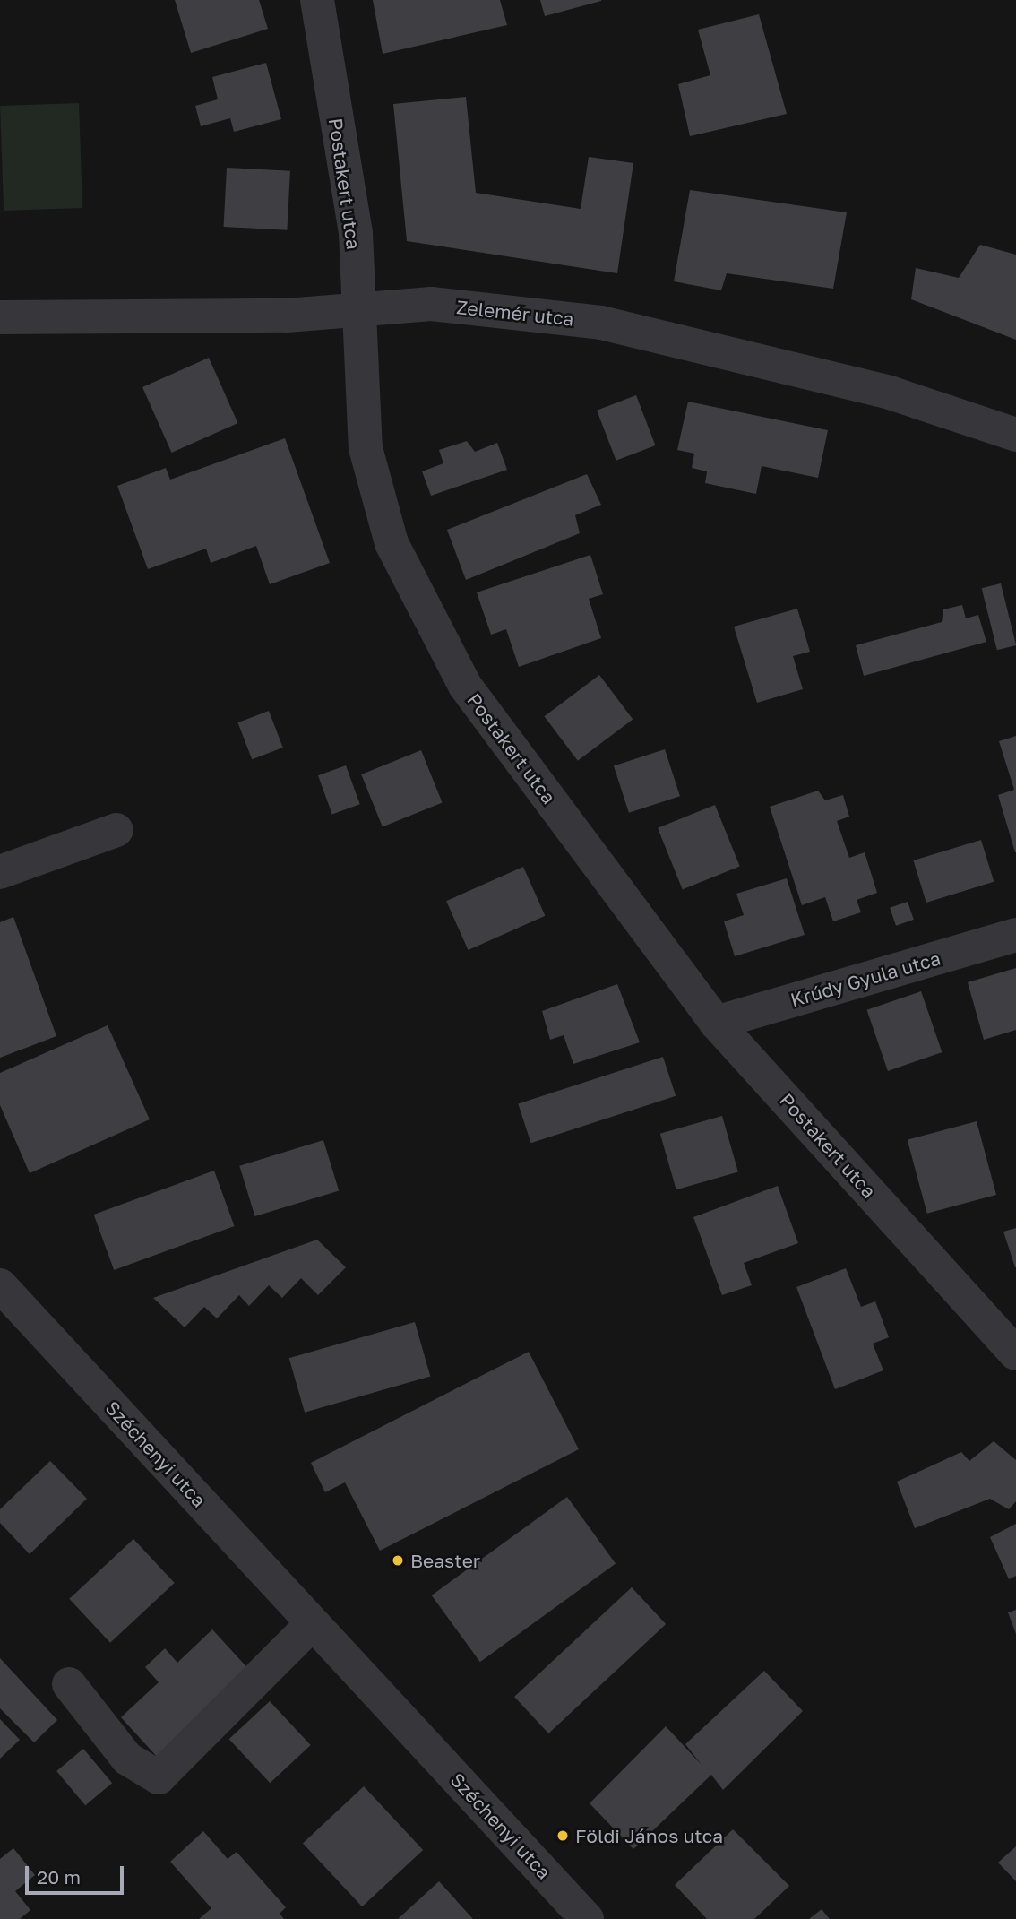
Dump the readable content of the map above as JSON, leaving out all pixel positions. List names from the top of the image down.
{
  "streets": {
    "street": [
      "Postakert utca",
      "Zelemér utca",
      "Krúdy Gyula utca",
      "Széchenyi utca"
    ]
  },
  "crossings": [
    ["Postakert utca", "Zelemér utca"],
    ["Postakert utca", "Krúdy Gyula utca"]
  ],
  "places": ["Beaster", "Földi János utca"],
  "scale_bar": "20 m"
}
